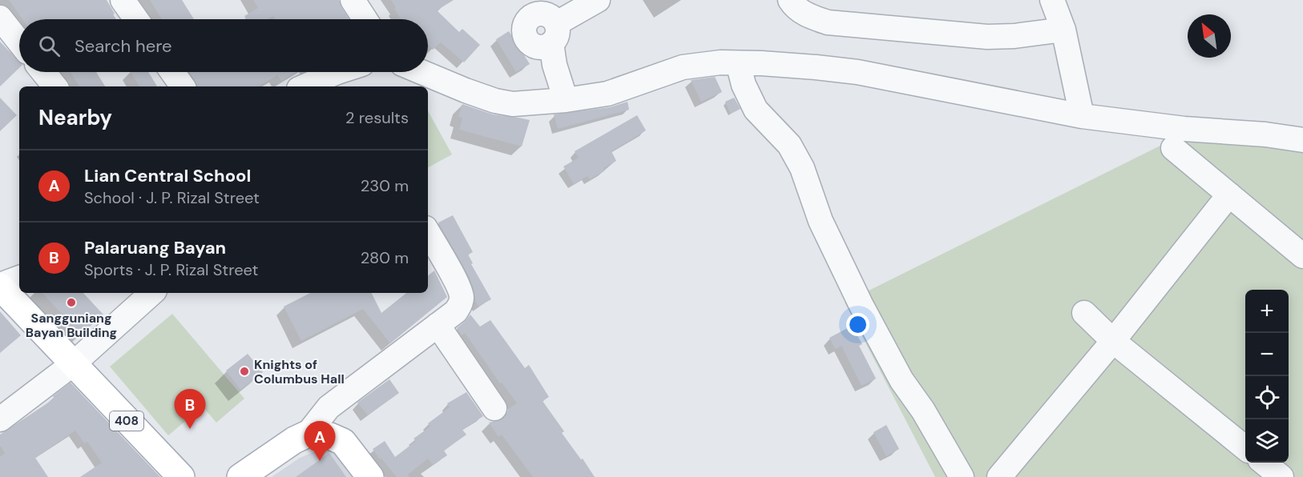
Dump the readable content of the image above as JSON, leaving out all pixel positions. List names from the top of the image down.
{
  "streets": {
    "main road": ["408"]
  },
  "places": ["Sangguniang Bayan Building", "Knights of Columbus Hall"],
  "north": "top left",
  "page": {
    "search": "Search here",
    "heading": ["Nearby", "2 results"],
    "list": [
      {
        "mark": "A",
        "name": "Lian Central School",
        "note": "School · J. P. Rizal Street",
        "value": "230 m"
      },
      {
        "mark": "B",
        "name": "Palaruang Bayan",
        "note": "Sports · J. P. Rizal Street",
        "value": "280 m"
      }
    ],
    "map_buttons": ["+", "−"],
    "pins": ["B", "A"]
  }
}
